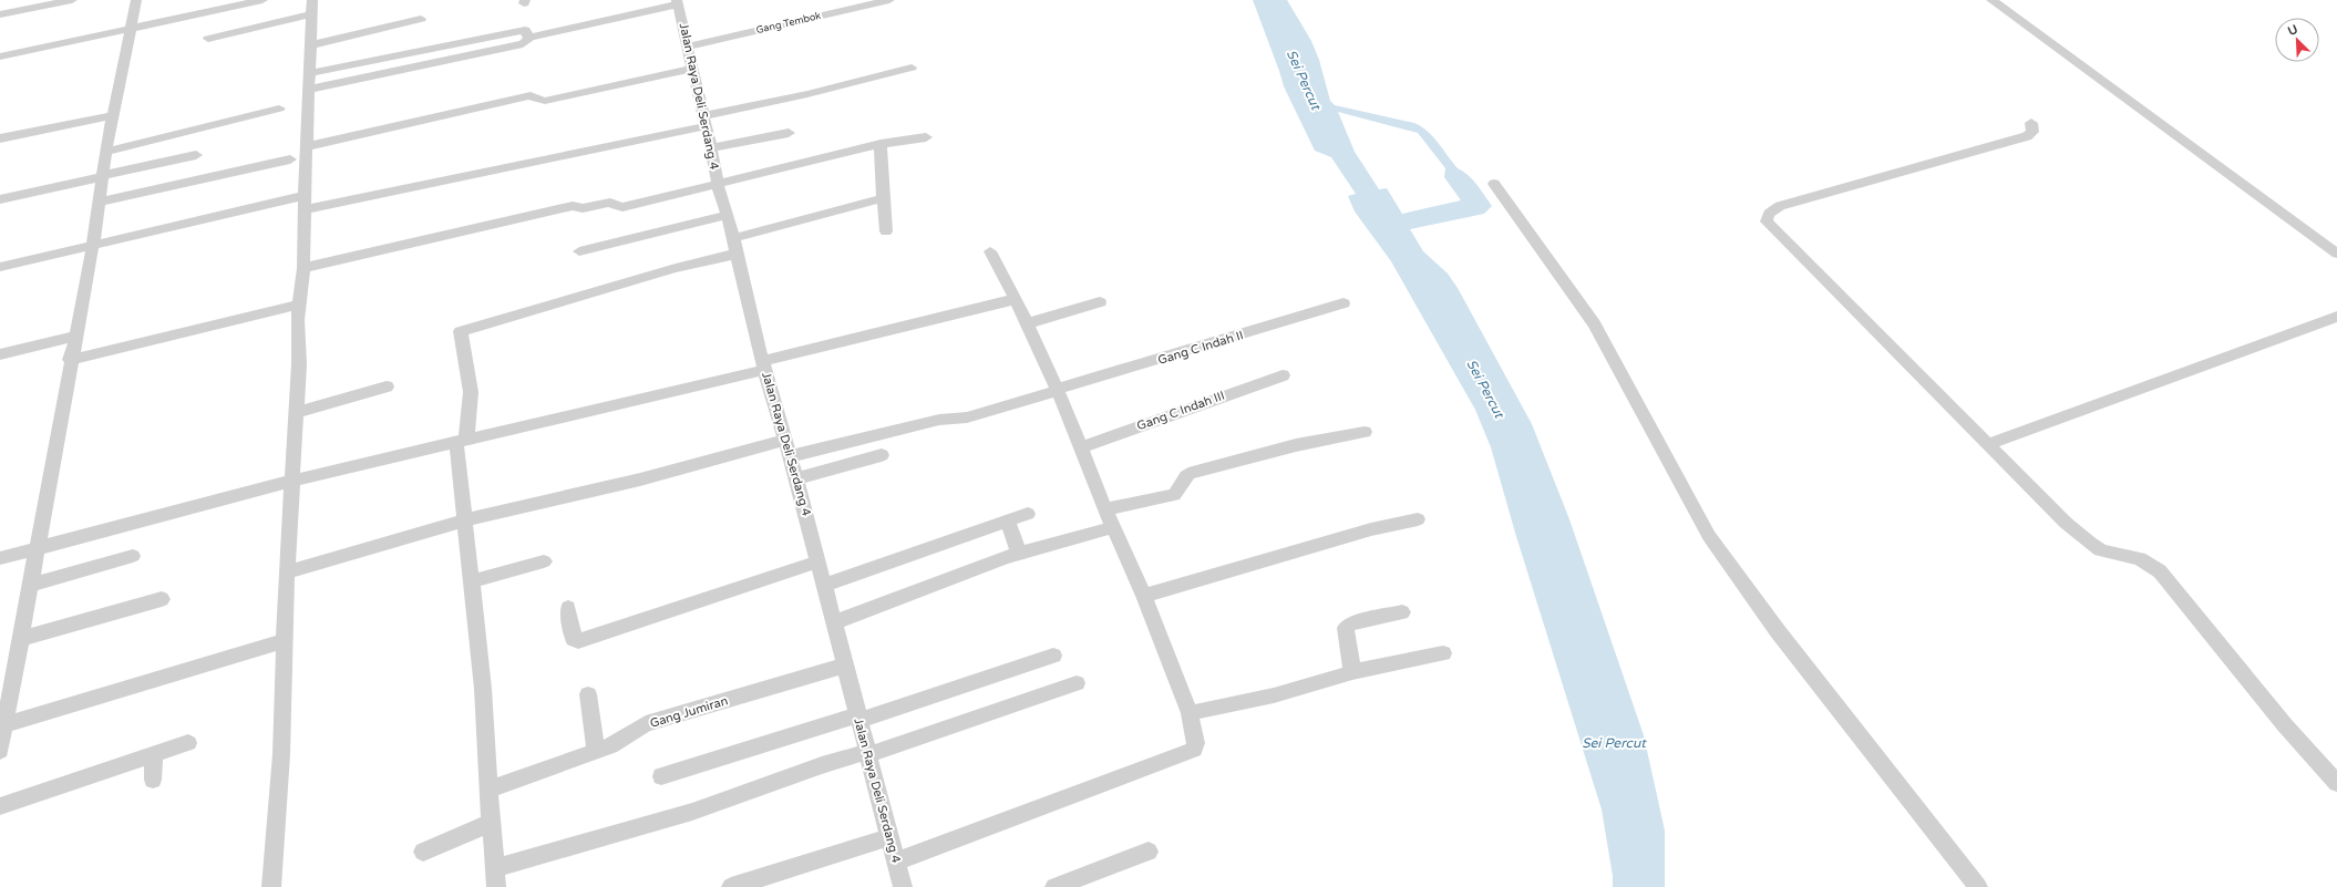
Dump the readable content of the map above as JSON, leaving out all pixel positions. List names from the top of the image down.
{
  "streets": {
    "street": [
      "Gang Tembok",
      "Jalan Raya Deli Serdang 4",
      "Gang C Indah II",
      "Gang C Indah III",
      "Gang Jumiran"
    ]
  },
  "crossings": [
    ["Gang Tembok", "Jalan Raya Deli Serdang 4"],
    ["Jalan Raya Deli Serdang 4", "Gang C Indah II"],
    ["Jalan Raya Deli Serdang 4", "Gang Jumiran"]
  ],
  "water": ["Sei Percut"],
  "north": "top left"
}
